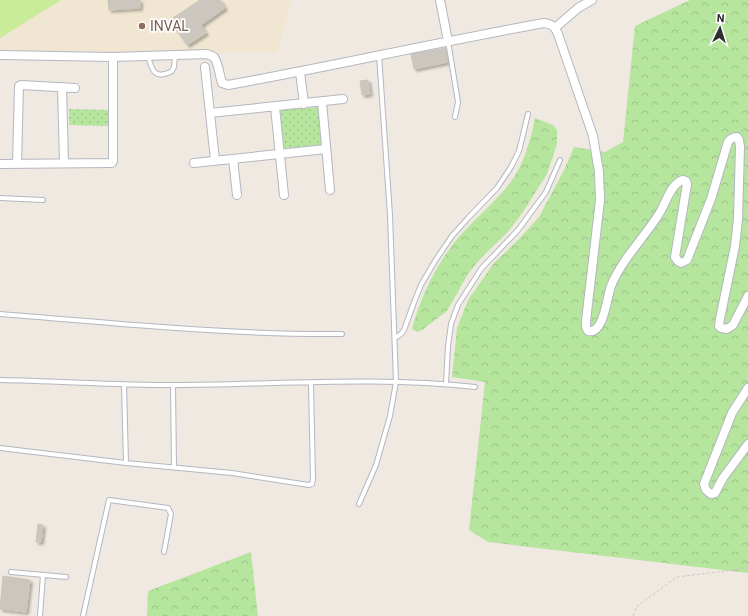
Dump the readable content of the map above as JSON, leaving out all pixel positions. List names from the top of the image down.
{
  "places": ["INVAL"],
  "north": "top"
}
